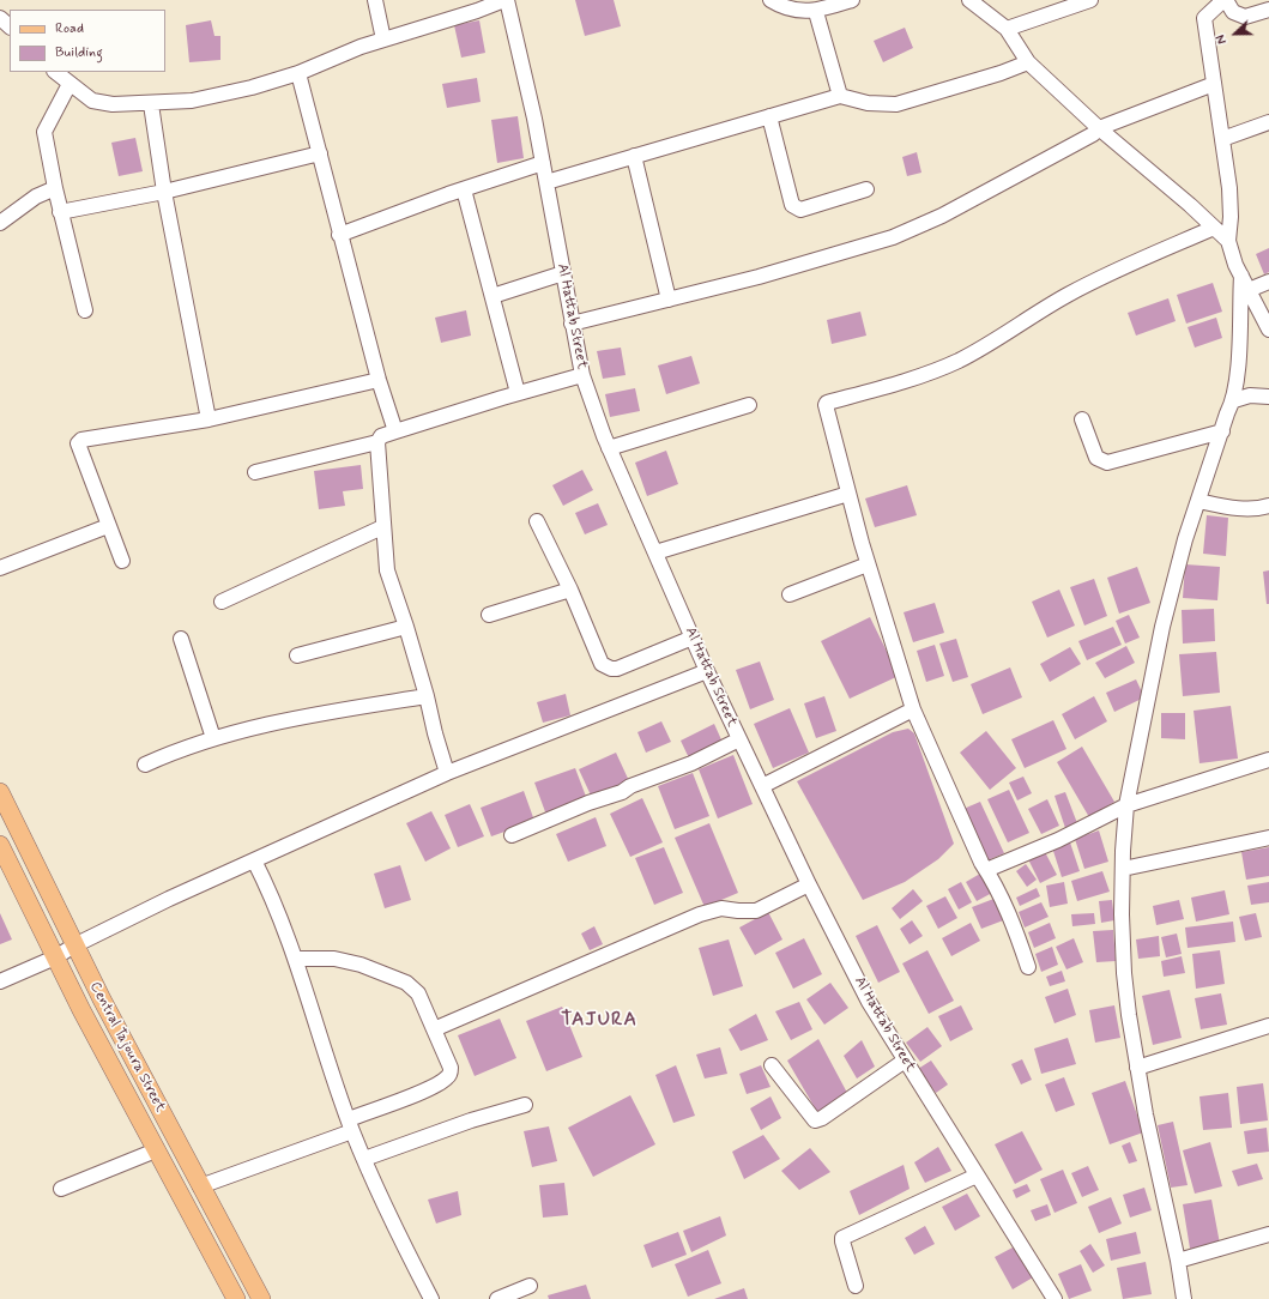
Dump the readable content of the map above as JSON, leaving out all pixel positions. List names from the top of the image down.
{
  "streets": {
    "main road": ["Central Tajoura Street"],
    "street": ["Al Hattab Street"]
  },
  "districts": ["TAJURA"],
  "legend": ["Road", "Building"],
  "north": "left"
}
